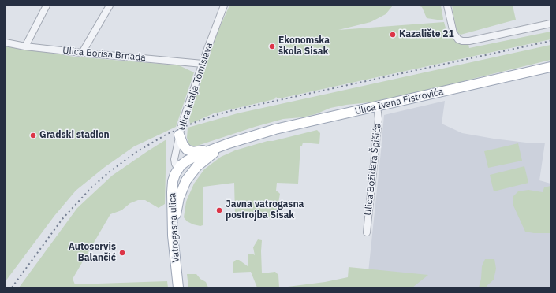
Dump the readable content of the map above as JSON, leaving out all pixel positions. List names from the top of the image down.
{
  "streets": {
    "main road": ["Ulica Ivana Fistrovića", "Vatrogasna ulica"],
    "street": ["Ulica Borisa Brnada", "Ulica kralja Tomislava", "Ulica Božidara Špišića"]
  },
  "crossings": [
    ["Ulica Borisa Brnada", "Ulica kralja Tomislava"],
    ["Ulica kralja Tomislava", "Vatrogasna ulica"],
    ["Ulica Ivana Fistrovića", "Ulica Božidara Špišića"]
  ],
  "places": [
    "Kazalište 21",
    "Ekonomska škola Sisak",
    "Gradski stadion",
    "Javna vatrogasna postrojba Sisak",
    "Autoservis Balančić"
  ]
}
